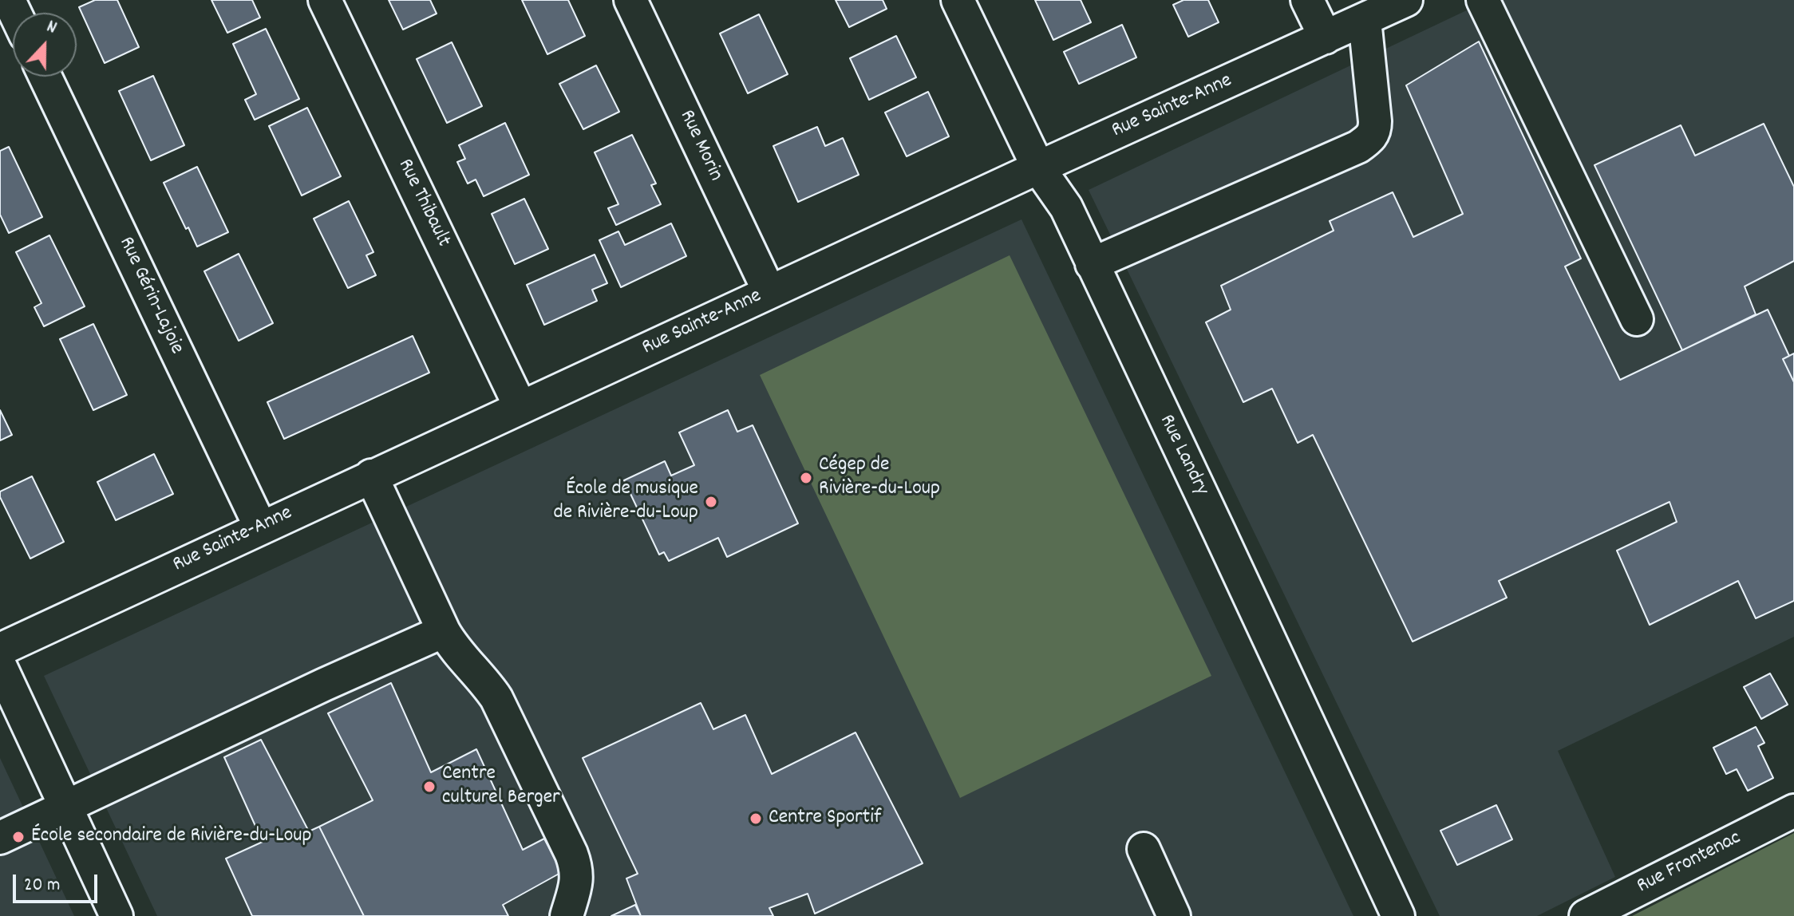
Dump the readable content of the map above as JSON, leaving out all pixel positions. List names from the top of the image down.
{
  "streets": {
    "street": [
      "Rue Sainte-Anne",
      "Rue Morin",
      "Rue Thibault",
      "Rue Gérin-Lajoie",
      "Rue Landry",
      "Rue Frontenac"
    ]
  },
  "crossings": [
    ["Rue Sainte-Anne", "Rue Morin"],
    ["Rue Sainte-Anne", "Rue Thibault"],
    ["Rue Sainte-Anne", "Rue Gérin-Lajoie"],
    ["Rue Sainte-Anne", "Rue Landry"]
  ],
  "places": [
    "Cégep de Rivière-du-Loup",
    "École de musique de Rivière-du-Loup",
    "Centre culturel Berger",
    "Centre Sportif",
    "École secondaire de Rivière-du-Loup"
  ],
  "scale_bar": "20 m",
  "north": "top"
}
